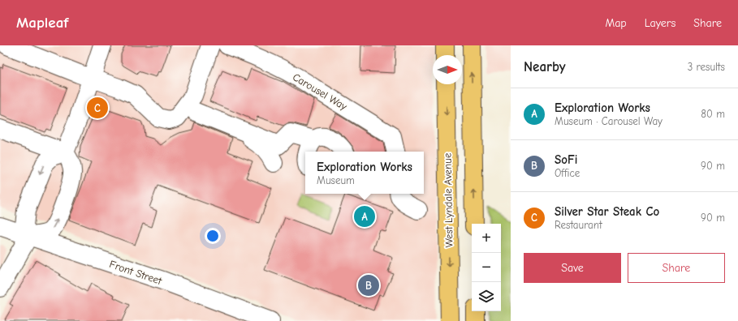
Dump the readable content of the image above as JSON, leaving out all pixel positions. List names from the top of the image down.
{
  "streets": {
    "highway": ["West Lyndale Avenue"],
    "street": ["Carousel Way", "Front Street"]
  },
  "north": "right",
  "page": {
    "header": "Mapleaf",
    "nav": ["Map", "Layers", "Share"],
    "heading": ["Nearby", "3 results"],
    "list": [
      {
        "mark": "A",
        "name": "Exploration Works",
        "note": "Museum · Carousel Way",
        "value": "80 m"
      },
      {
        "mark": "B",
        "name": "SoFi",
        "note": "Office",
        "value": "90 m"
      },
      {
        "mark": "C",
        "name": "Silver Star Steak Co",
        "note": "Restaurant",
        "value": "90 m"
      }
    ],
    "pins": ["C", "A", "B"],
    "popup": ["Exploration Works", "Museum"],
    "map_buttons": ["+", "−"],
    "buttons": ["Save", "Share"]
  }
}
